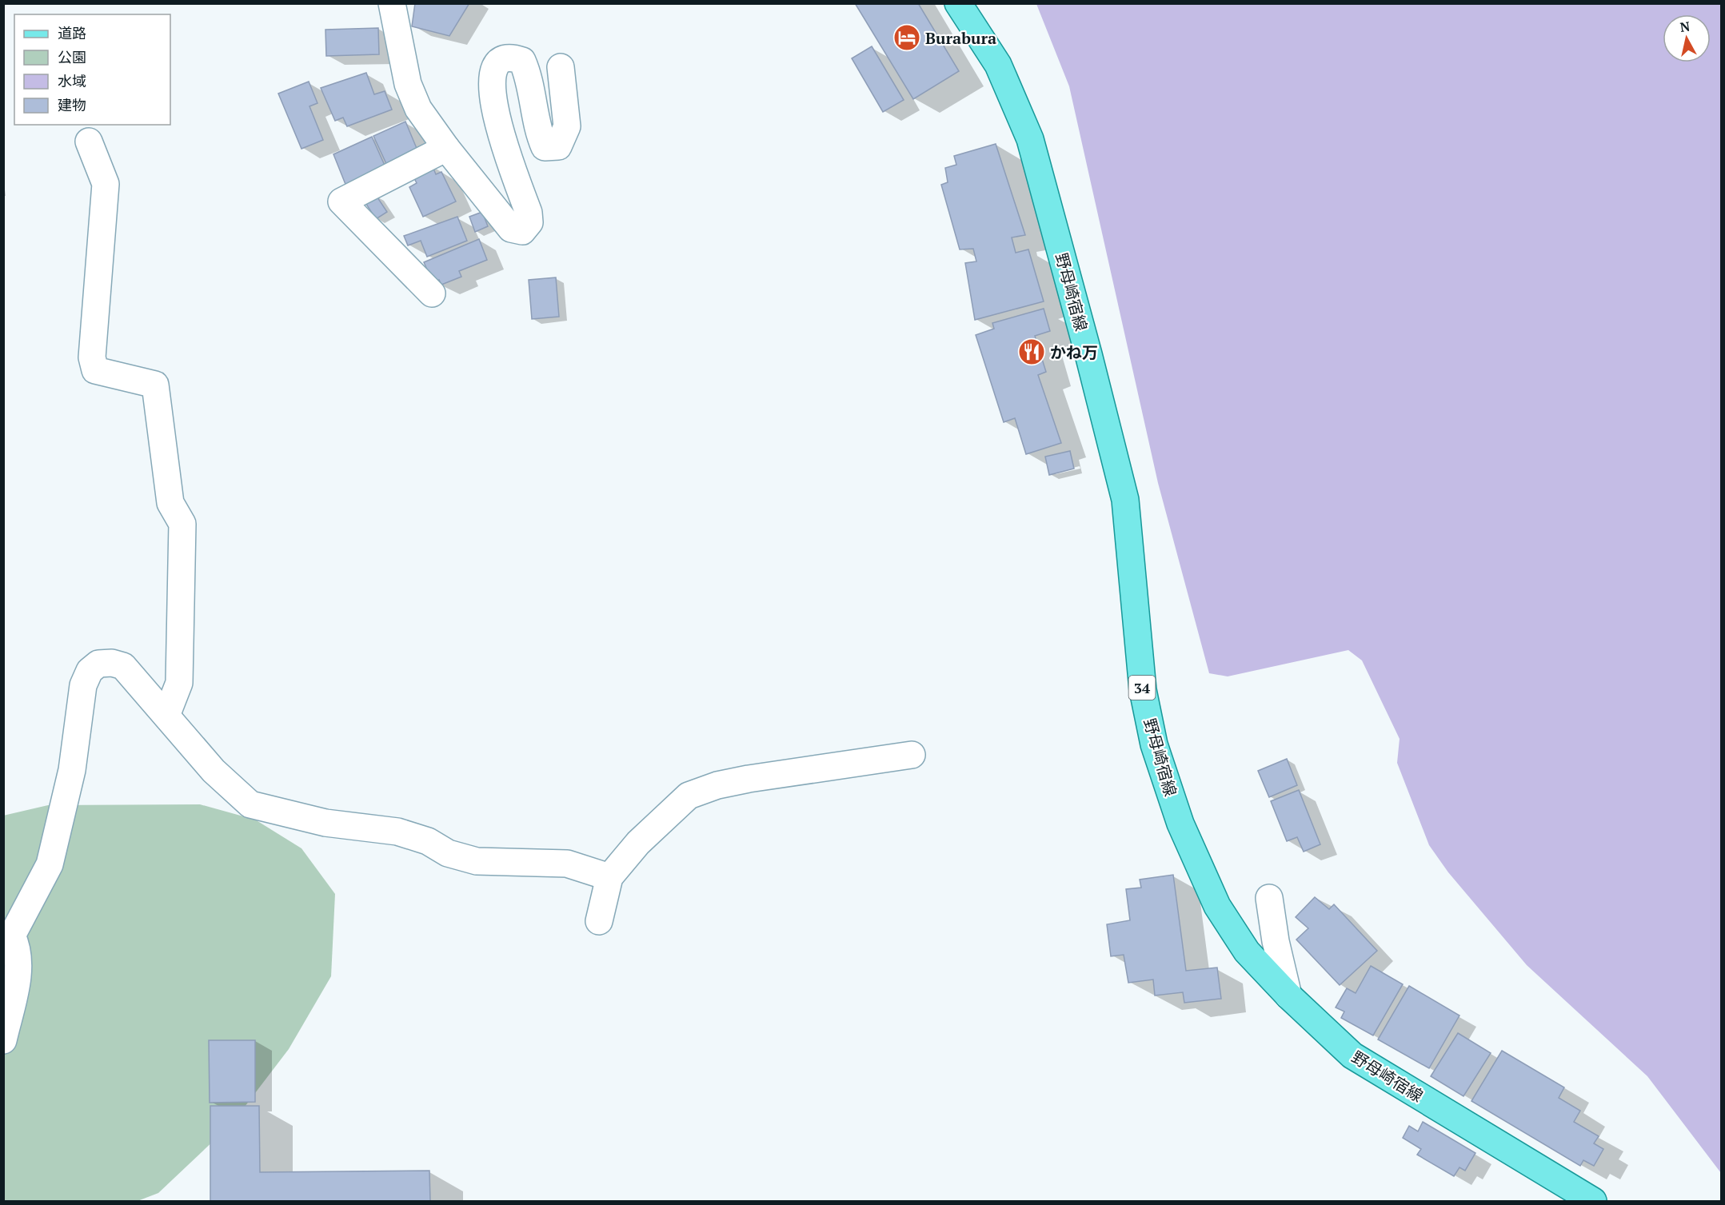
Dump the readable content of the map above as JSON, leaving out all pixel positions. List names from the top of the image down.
{
  "streets": {
    "main road": ["野母崎宿線", "34"]
  },
  "places": {
    "hotel": ["Burabura"],
    "restaurant": ["かね万"]
  },
  "legend": [
    "道路",
    "公園",
    "水域",
    "建物"
  ],
  "north": "top"
}
